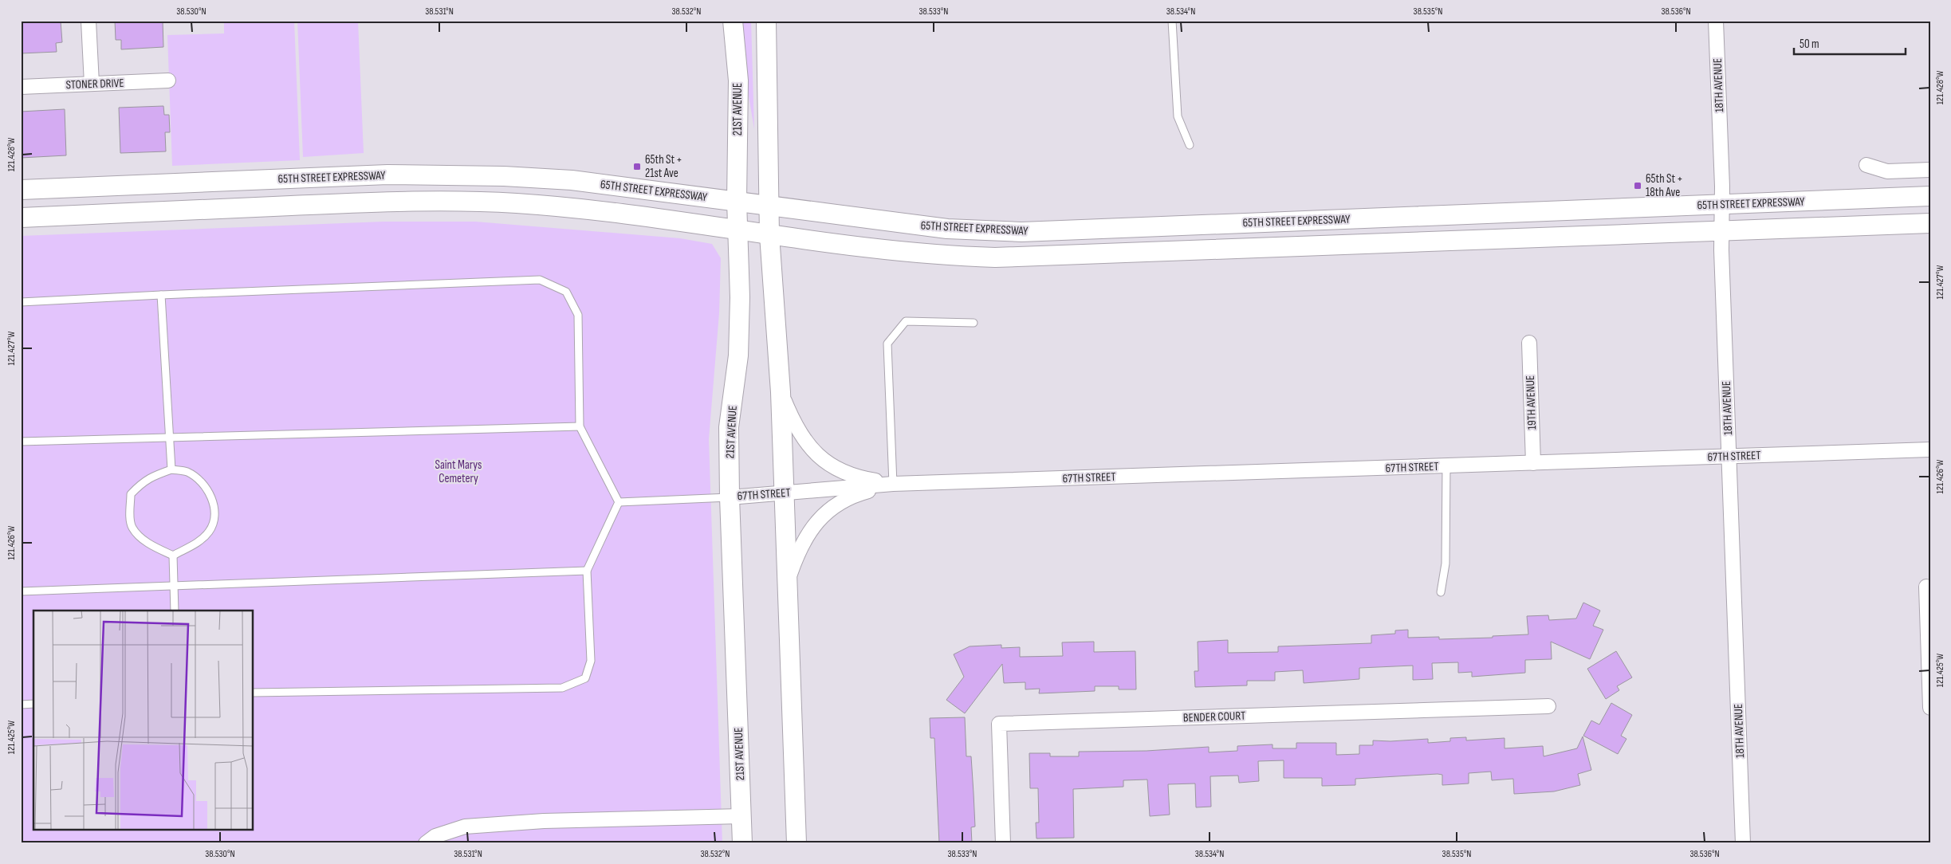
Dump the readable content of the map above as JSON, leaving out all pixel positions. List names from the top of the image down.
{
  "streets": {
    "main road": ["21ST AVENUE", "65TH STREET EXPRESSWAY"],
    "street": [
      "STONER DRIVE",
      "18TH AVENUE",
      "19TH AVENUE",
      "67TH STREET",
      "BENDER COURT"
    ]
  },
  "crossings": [
    ["18TH AVENUE", "65TH STREET EXPRESSWAY"],
    ["18TH AVENUE", "67TH STREET"],
    ["21ST AVENUE", "65TH STREET EXPRESSWAY"],
    ["21ST AVENUE", "67TH STREET"],
    ["19TH AVENUE", "67TH STREET"]
  ],
  "parks": ["Saint Marys Cemetery"],
  "places": {
    "transit": ["65th St + 21st Ave", "65th St + 18th Ave"]
  },
  "scale_bar": "50 m",
  "coordinates": [
    "38.530°N",
    "38.531°N",
    "38.532°N",
    "38.533°N",
    "38.534°N",
    "38.535°N",
    "38.536°N",
    "121.428°W",
    "121.427°W",
    "121.426°W",
    "121.425°W"
  ]
}
